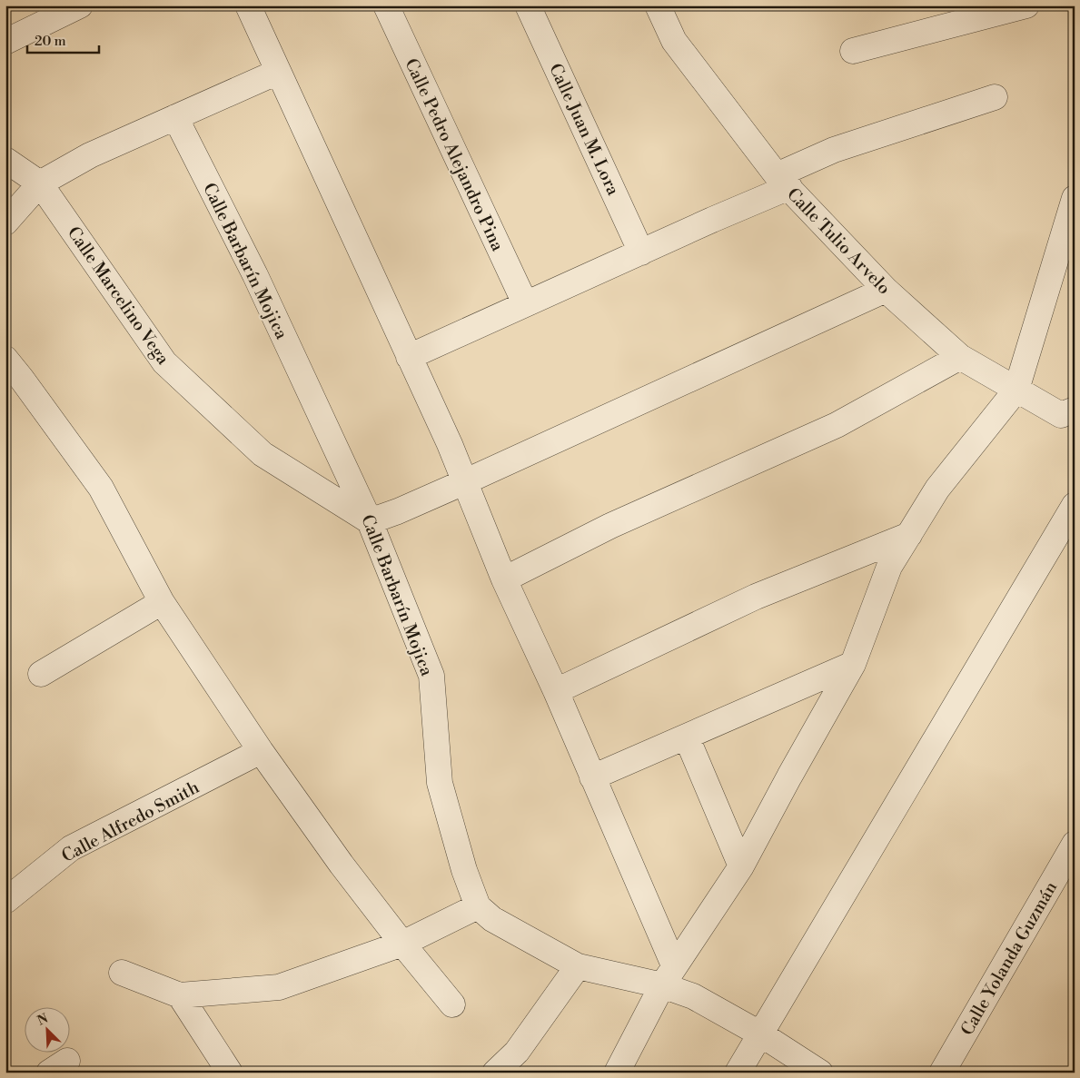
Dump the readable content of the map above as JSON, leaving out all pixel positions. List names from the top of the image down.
{
  "streets": {
    "street": [
      "Calle Juan M. Lora",
      "Calle Pedro Alejandro Pina",
      "Calle Tulio Arvelo",
      "Calle Barbarín Mojica",
      "Calle Marcelino Vega",
      "Calle Alfredo Smith",
      "Calle Yolanda Guzmán"
    ]
  },
  "crossings": [
    ["Calle Barbarín Mojica", "Calle Marcelino Vega"]
  ],
  "scale_bar": "20 m",
  "north": "top left"
}
